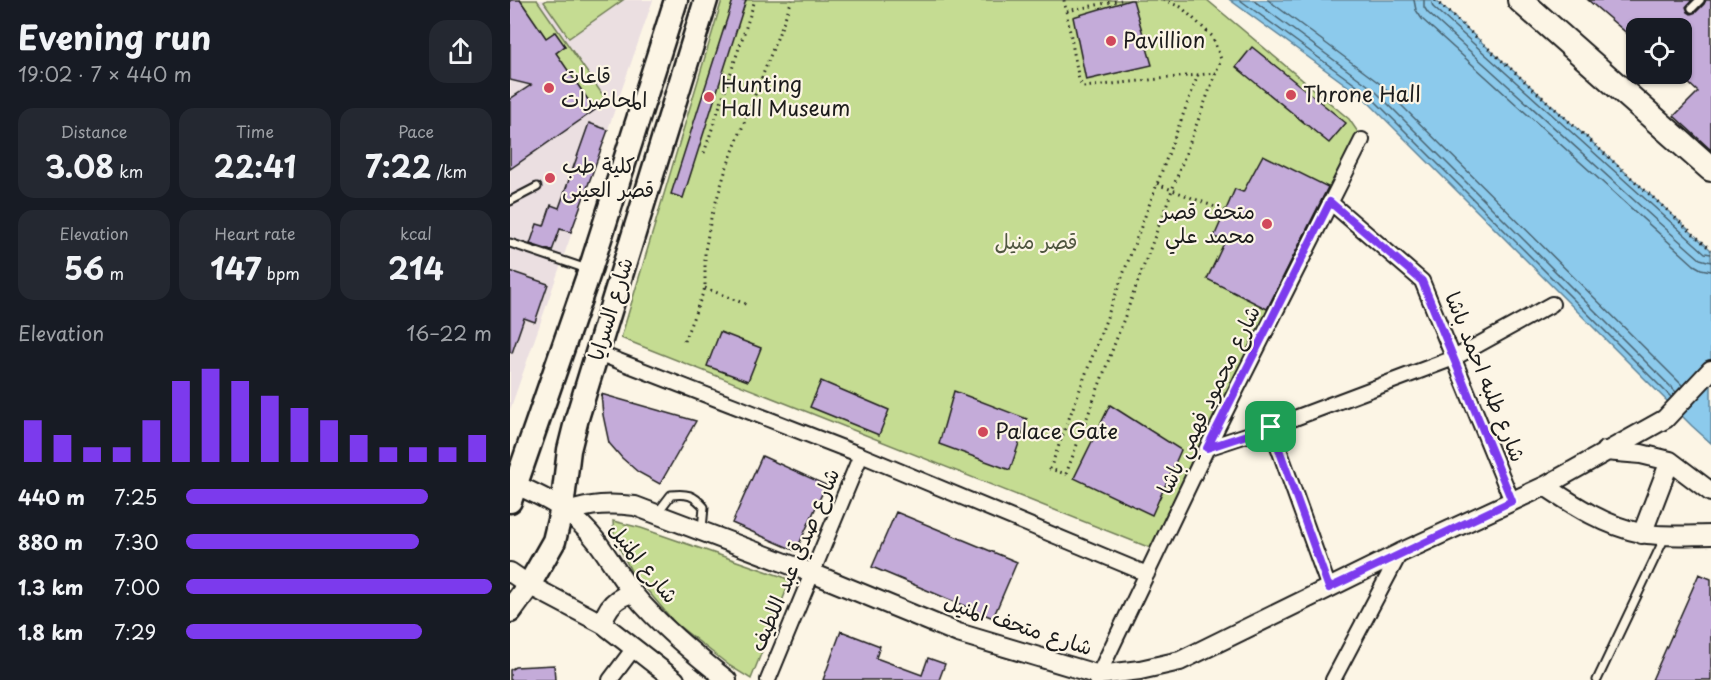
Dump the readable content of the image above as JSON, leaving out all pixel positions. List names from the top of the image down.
{
  "streets": {
    "main road": ["شارع السرايا"],
    "street": [
      "شارع طلبه احمد باشا",
      "شارع محمود فهمي باشا",
      "شارع صدقي عبد اللطيف",
      "شارع المنيل",
      "شارع متحف المنيل"
    ]
  },
  "crossings": [
    ["شارع السرايا", "شارع المنيل"],
    ["شارع السرايا", "شارع متحف المنيل"],
    ["شارع طلبه احمد باشا", "شارع محمود فهمي باشا"],
    ["شارع طلبه احمد باشا", "شارع متحف المنيل"],
    ["شارع محمود فهمي باشا", "شارع متحف المنيل"],
    ["شارع صدقي عبد اللطيف", "شارع متحف المنيل"],
    ["شارع المنيل", "شارع متحف المنيل"]
  ],
  "parks": ["قصر منيل"],
  "places": [
    "Pavillion",
    "قاعات المحاضرات",
    "Throne Hall",
    "Hunting Hall Museum",
    "كلية طب قصر العينى",
    "متحف قصر محمد علي",
    "Palace Gate"
  ],
  "page": {
    "heading": ["Evening run", "19:02 · 7 × 440 m"],
    "stats": [
      ["Distance", "3.08 km"],
      ["Time", "22:41"],
      ["Pace", "7:22 /km"],
      ["Elevation", "56 m"],
      ["Heart rate", "147 bpm"],
      ["kcal", "214"]
    ],
    "chart": ["Elevation", "16–22 m"],
    "list": [
      {
        "name": "440 m",
        "note": "7:25"
      },
      {
        "name": "880 m",
        "note": "7:30"
      },
      {
        "name": "1.3 km",
        "note": "7:00"
      },
      {
        "name": "1.8 km",
        "note": "7:29"
      }
    ]
  }
}
